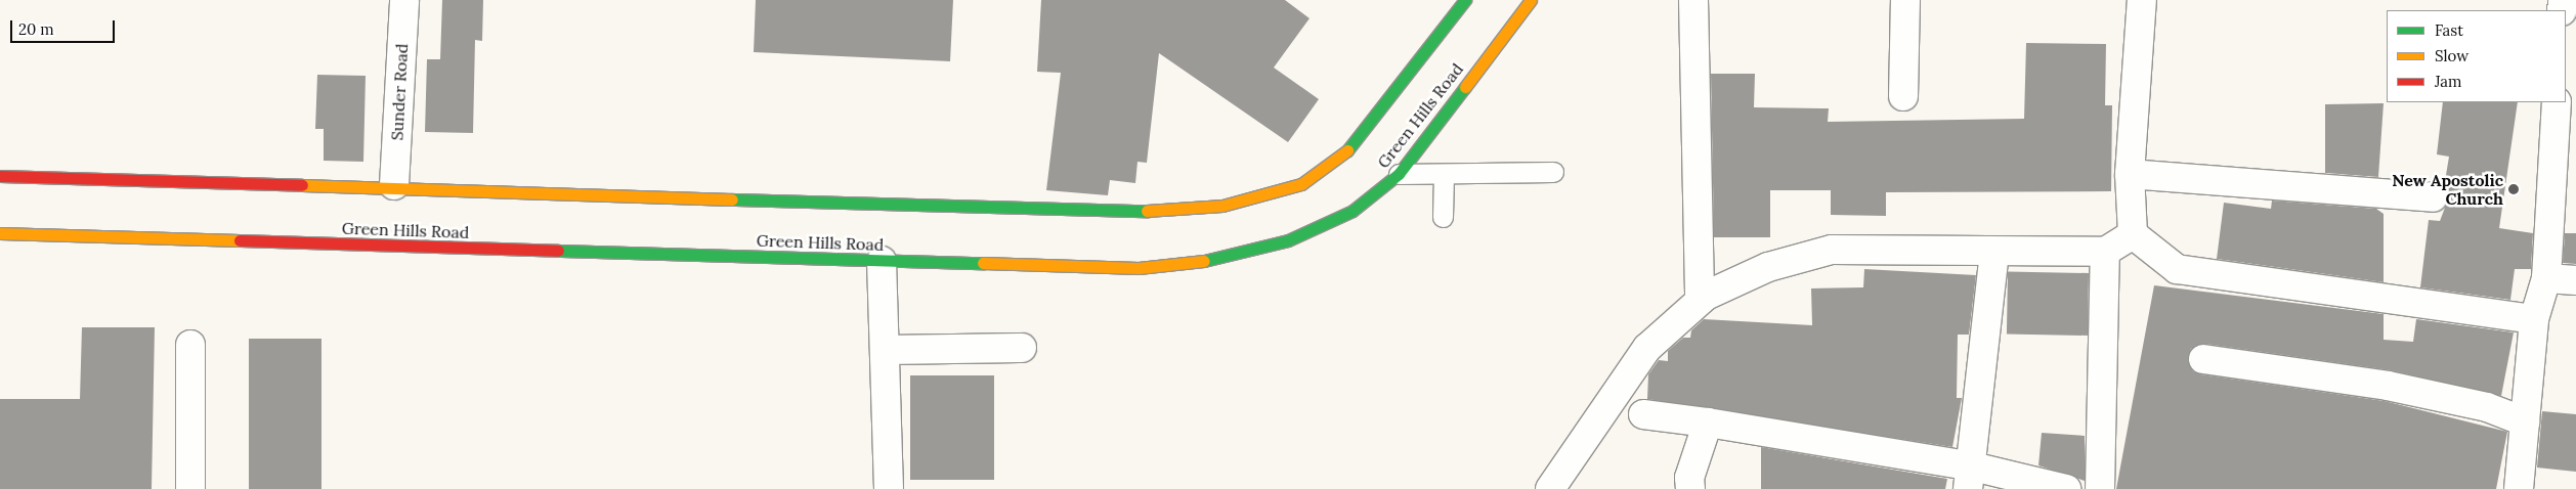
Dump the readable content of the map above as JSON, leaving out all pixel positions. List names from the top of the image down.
{
  "streets": {
    "street": ["Sunder Road", "Green Hills Road"]
  },
  "places": ["New Apostolic Church"],
  "legend": ["Fast", "Slow", "Jam"],
  "scale_bar": "20 m"
}
